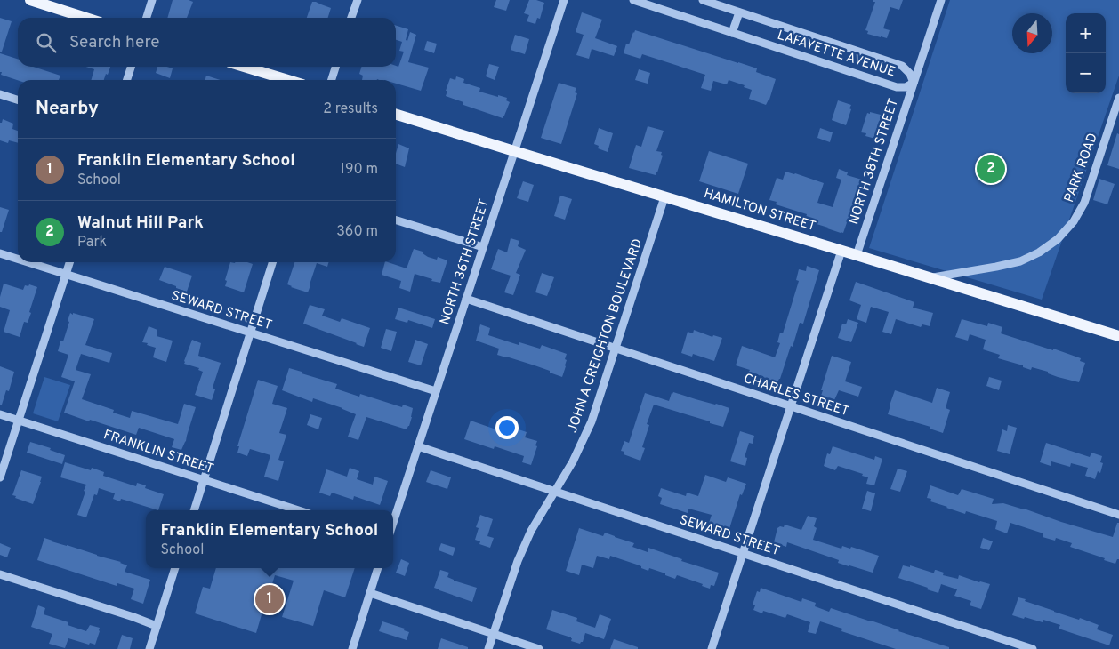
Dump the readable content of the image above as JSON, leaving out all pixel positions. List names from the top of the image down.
{
  "streets": {
    "main road": ["HAMILTON STREET"],
    "street": [
      "LAFAYETTE AVENUE",
      "NORTH 38TH STREET",
      "PARK ROAD",
      "NORTH 36TH STREET",
      "SEWARD STREET",
      "JOHN A CREIGHTON BOULEVARD",
      "CHARLES STREET",
      "FRANKLIN STREET"
    ]
  },
  "crossings": [
    ["LAFAYETTE AVENUE", "NORTH 38TH STREET"],
    ["NORTH 38TH STREET", "HAMILTON STREET"],
    ["PARK ROAD", "HAMILTON STREET"],
    ["HAMILTON STREET", "NORTH 36TH STREET"],
    ["HAMILTON STREET", "JOHN A CREIGHTON BOULEVARD"],
    ["NORTH 36TH STREET", "SEWARD STREET"],
    ["NORTH 36TH STREET", "CHARLES STREET"],
    ["SEWARD STREET", "JOHN A CREIGHTON BOULEVARD"],
    ["JOHN A CREIGHTON BOULEVARD", "CHARLES STREET"]
  ],
  "north": "bottom",
  "page": {
    "map_buttons": ["+", "−"],
    "search": "Search here",
    "heading": ["Nearby", "2 results"],
    "list": [
      {
        "mark": "1",
        "name": "Franklin Elementary School",
        "note": "School",
        "value": "190 m"
      },
      {
        "mark": "2",
        "name": "Walnut Hill Park",
        "note": "Park",
        "value": "360 m"
      }
    ],
    "pins": ["2", "1"],
    "popup": ["Franklin Elementary School", "School"]
  }
}
